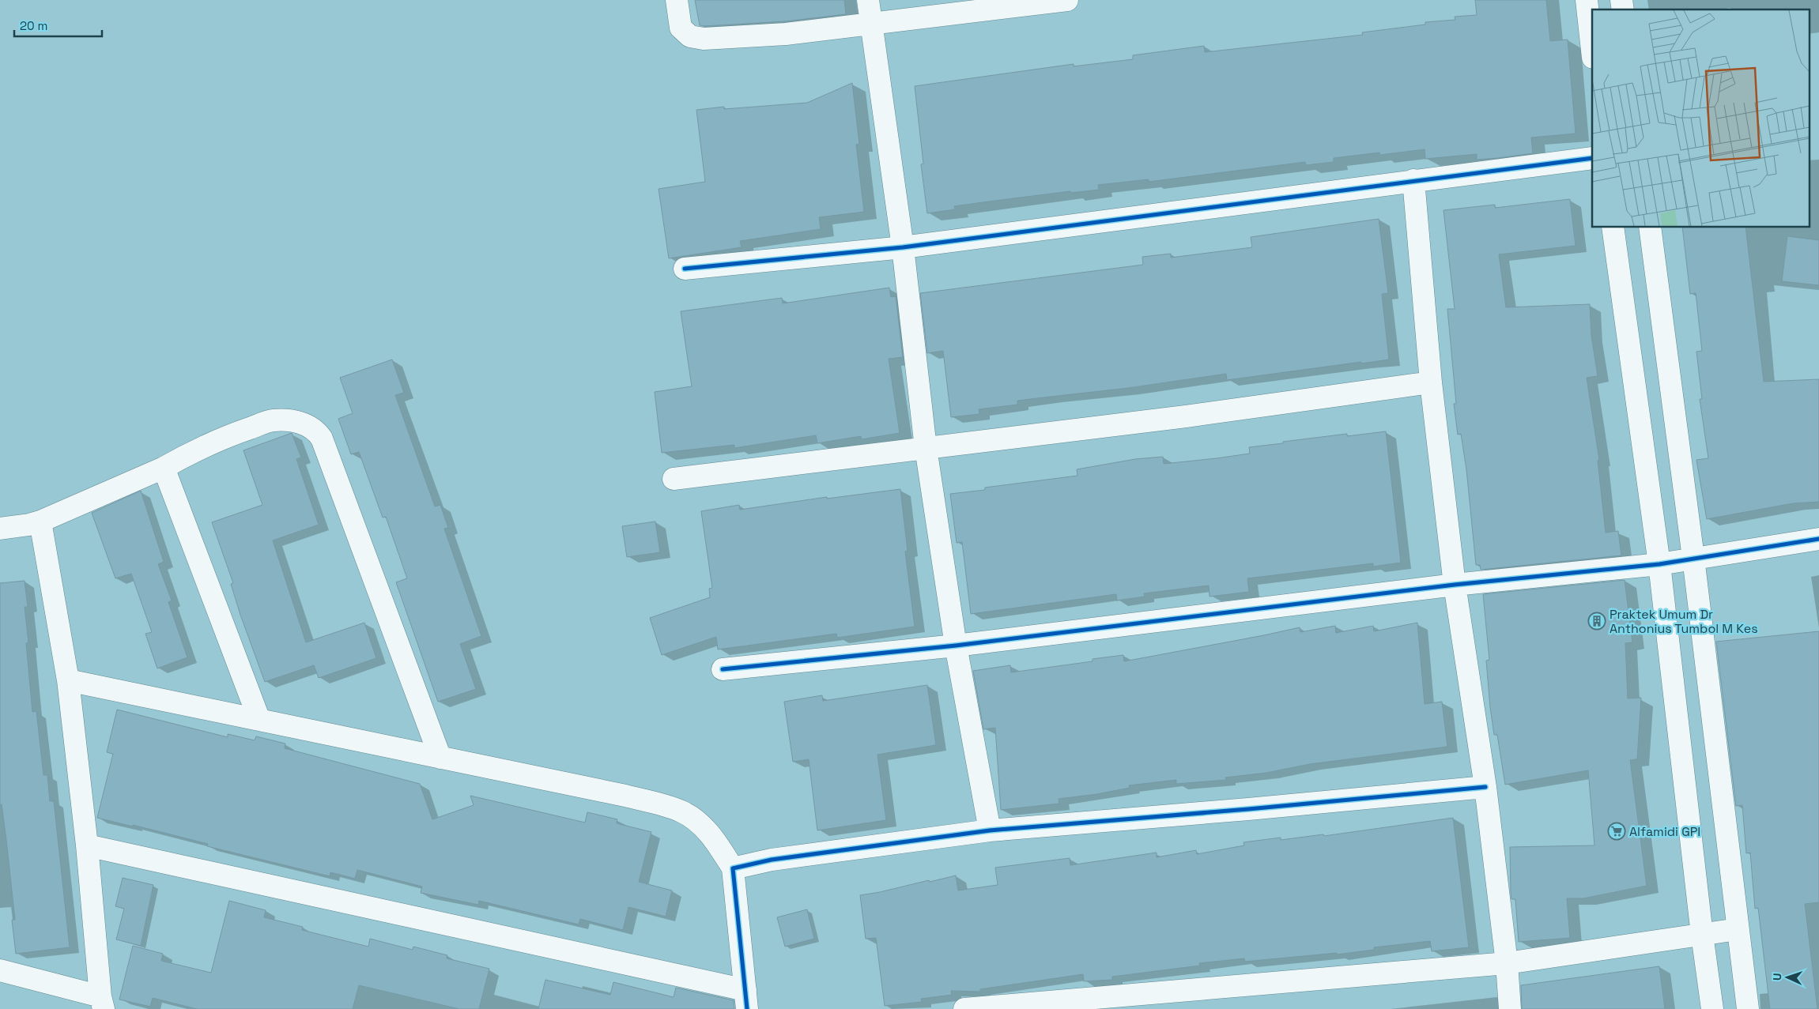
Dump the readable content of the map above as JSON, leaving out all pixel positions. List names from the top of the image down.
{
  "places": {
    "building": ["Praktek Umum Dr Anthonius Tumbol M Kes"],
    "supermarket": ["Alfamidi GPI"]
  },
  "scale_bar": "20 m",
  "north": "left"
}
